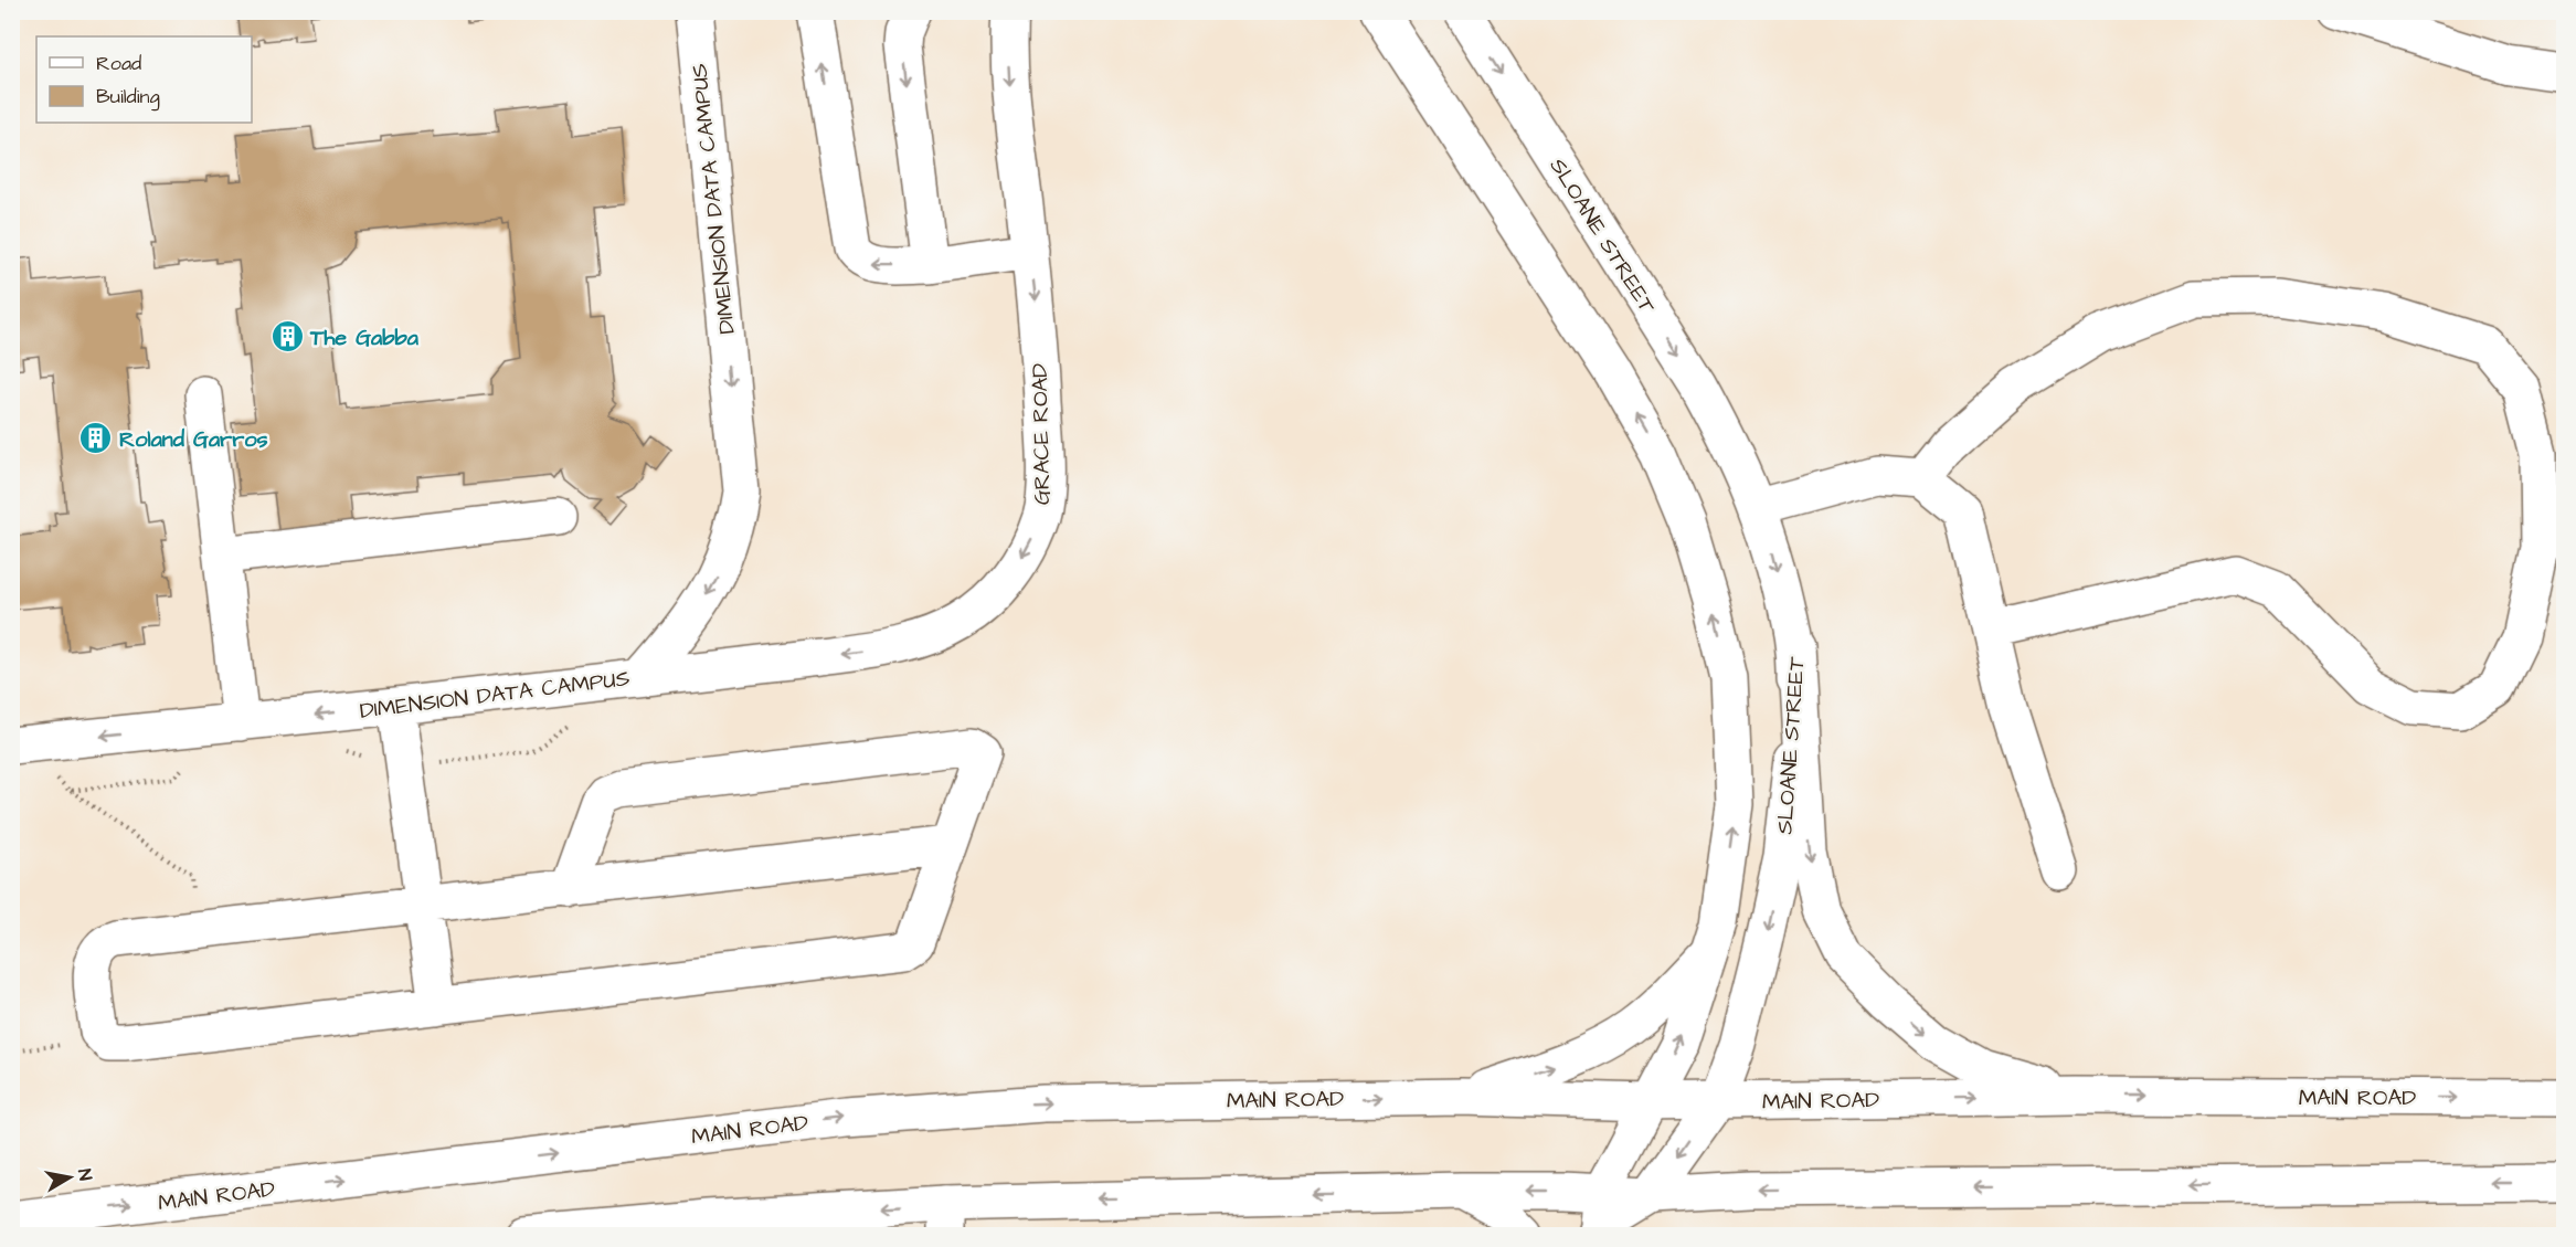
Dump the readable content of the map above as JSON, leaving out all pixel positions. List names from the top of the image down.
{
  "streets": {
    "main road": [
      "DIMENSION DATA CAMPUS",
      "SLOANE STREET",
      "GRACE ROAD",
      "MAIN ROAD"
    ]
  },
  "crossings": [
    ["DIMENSION DATA CAMPUS", "GRACE ROAD"],
    ["SLOANE STREET", "MAIN ROAD"]
  ],
  "places": {
    "building": ["The Gabba", "Roland Garros"]
  },
  "legend": ["Road", "Building"],
  "north": "right"
}
